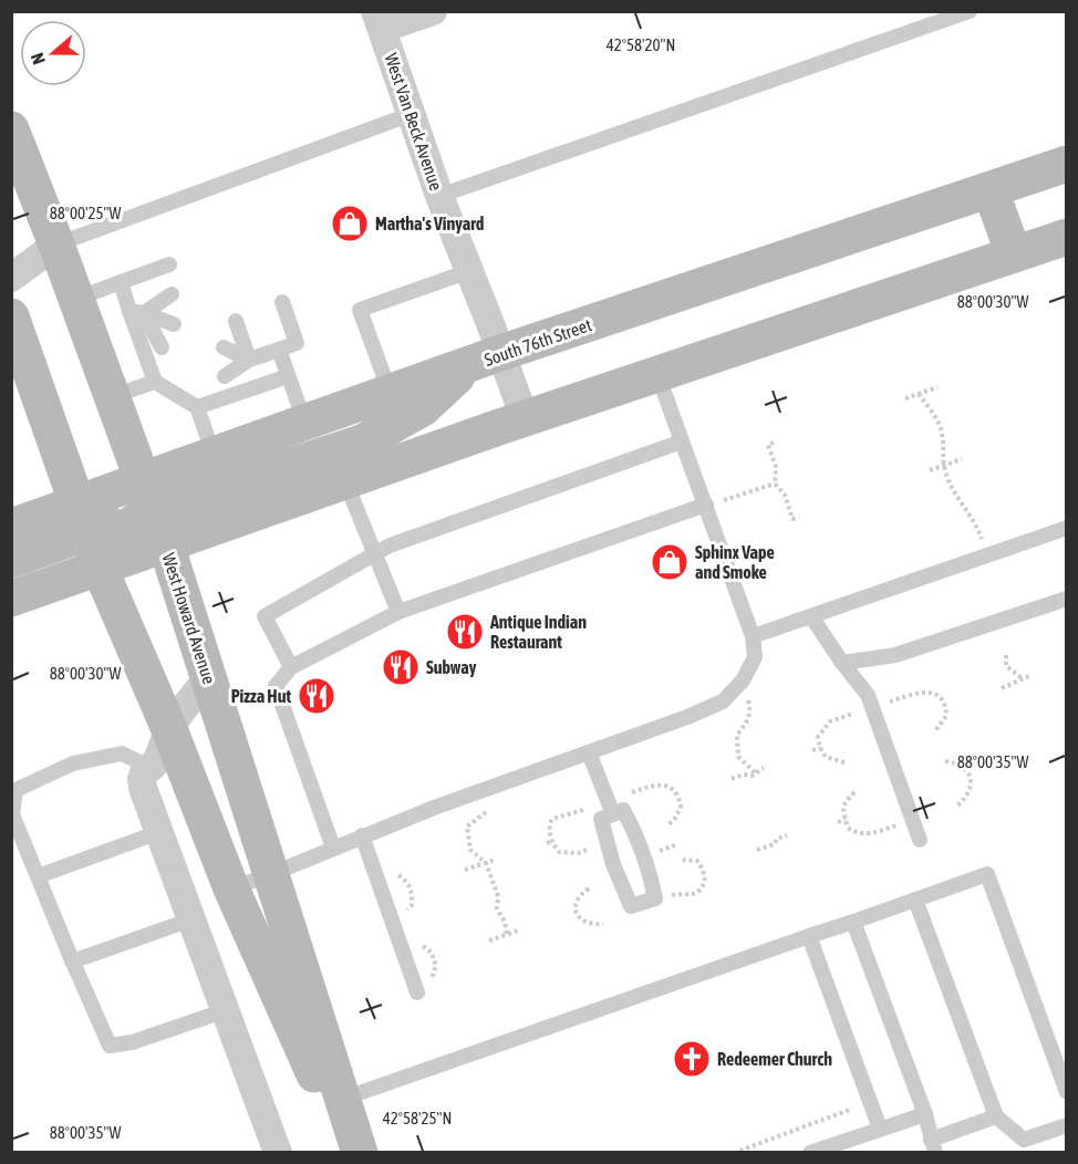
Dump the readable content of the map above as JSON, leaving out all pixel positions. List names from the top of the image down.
{
  "streets": {
    "main road": ["South 76th Street", "West Howard Avenue"],
    "street": ["West Van Beck Avenue"]
  },
  "crossings": [
    ["West Van Beck Avenue", "South 76th Street"],
    ["South 76th Street", "West Howard Avenue"]
  ],
  "places": {
    "shop": ["Martha's Vinyard", "Sphinx Vape and Smoke"],
    "restaurant": ["Antique Indian Restaurant", "Subway", "Pizza Hut"],
    "church": ["Redeemer Church"]
  },
  "north": "left",
  "coordinates": [
    "42°58'20\"N",
    "88°00'25\"W",
    "88°00'30\"W",
    "88°00'35\"W",
    "42°58'25\"N"
  ]
}
